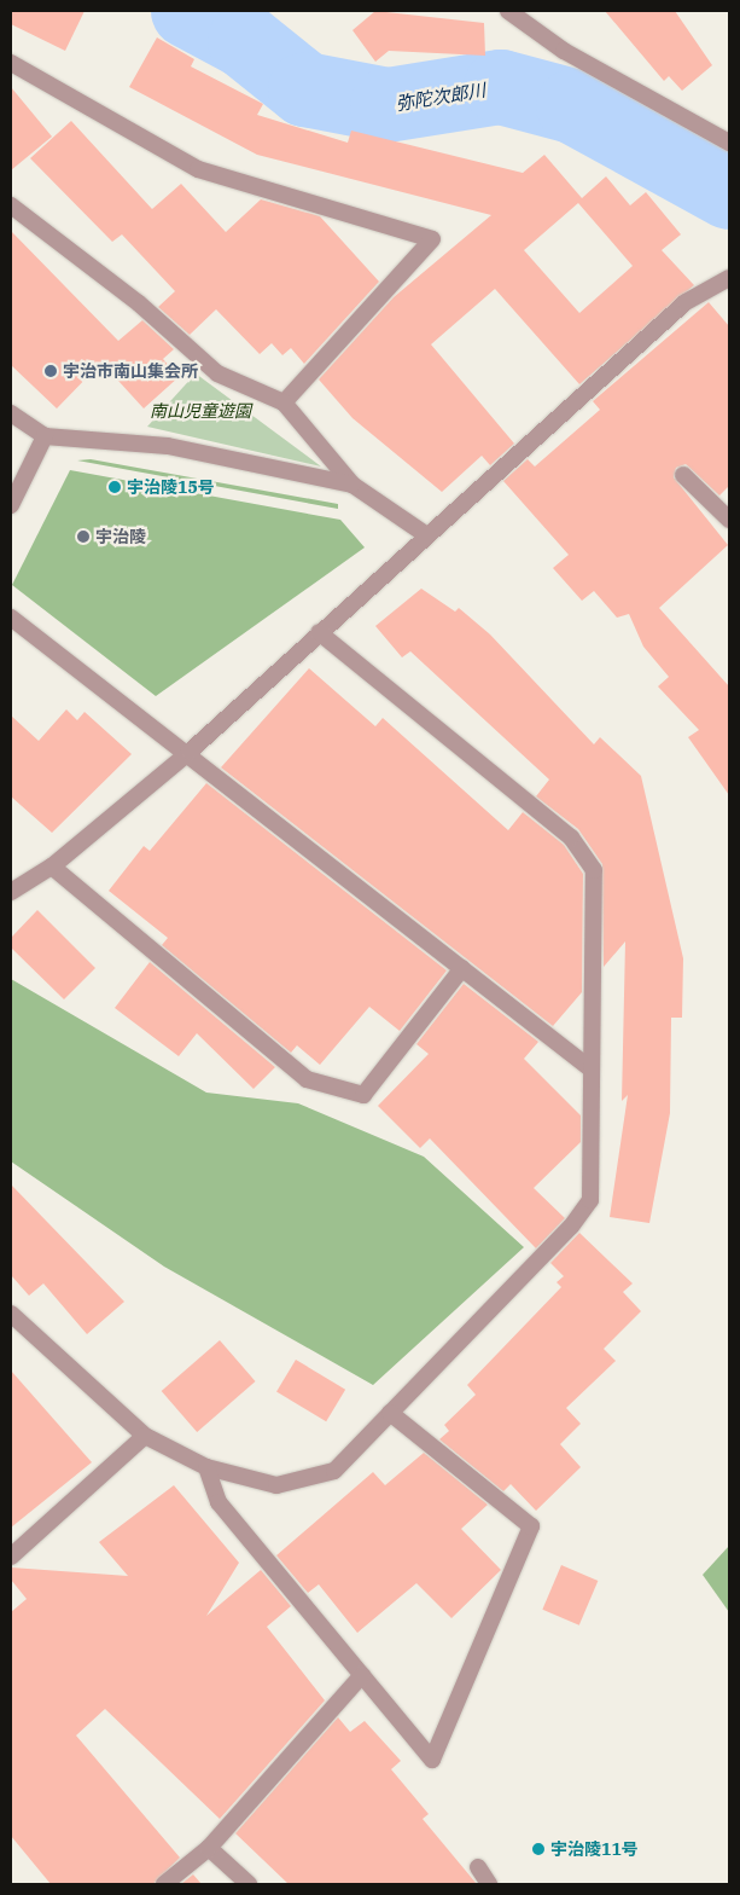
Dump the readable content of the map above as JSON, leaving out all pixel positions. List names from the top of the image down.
{
  "water": ["弥陀次郎川"],
  "parks": ["南山児童遊園"],
  "places": [
    "宇治市南山集会所",
    "宇治陵15号",
    "宇治陵",
    "宇治陵11号"
  ]
}
